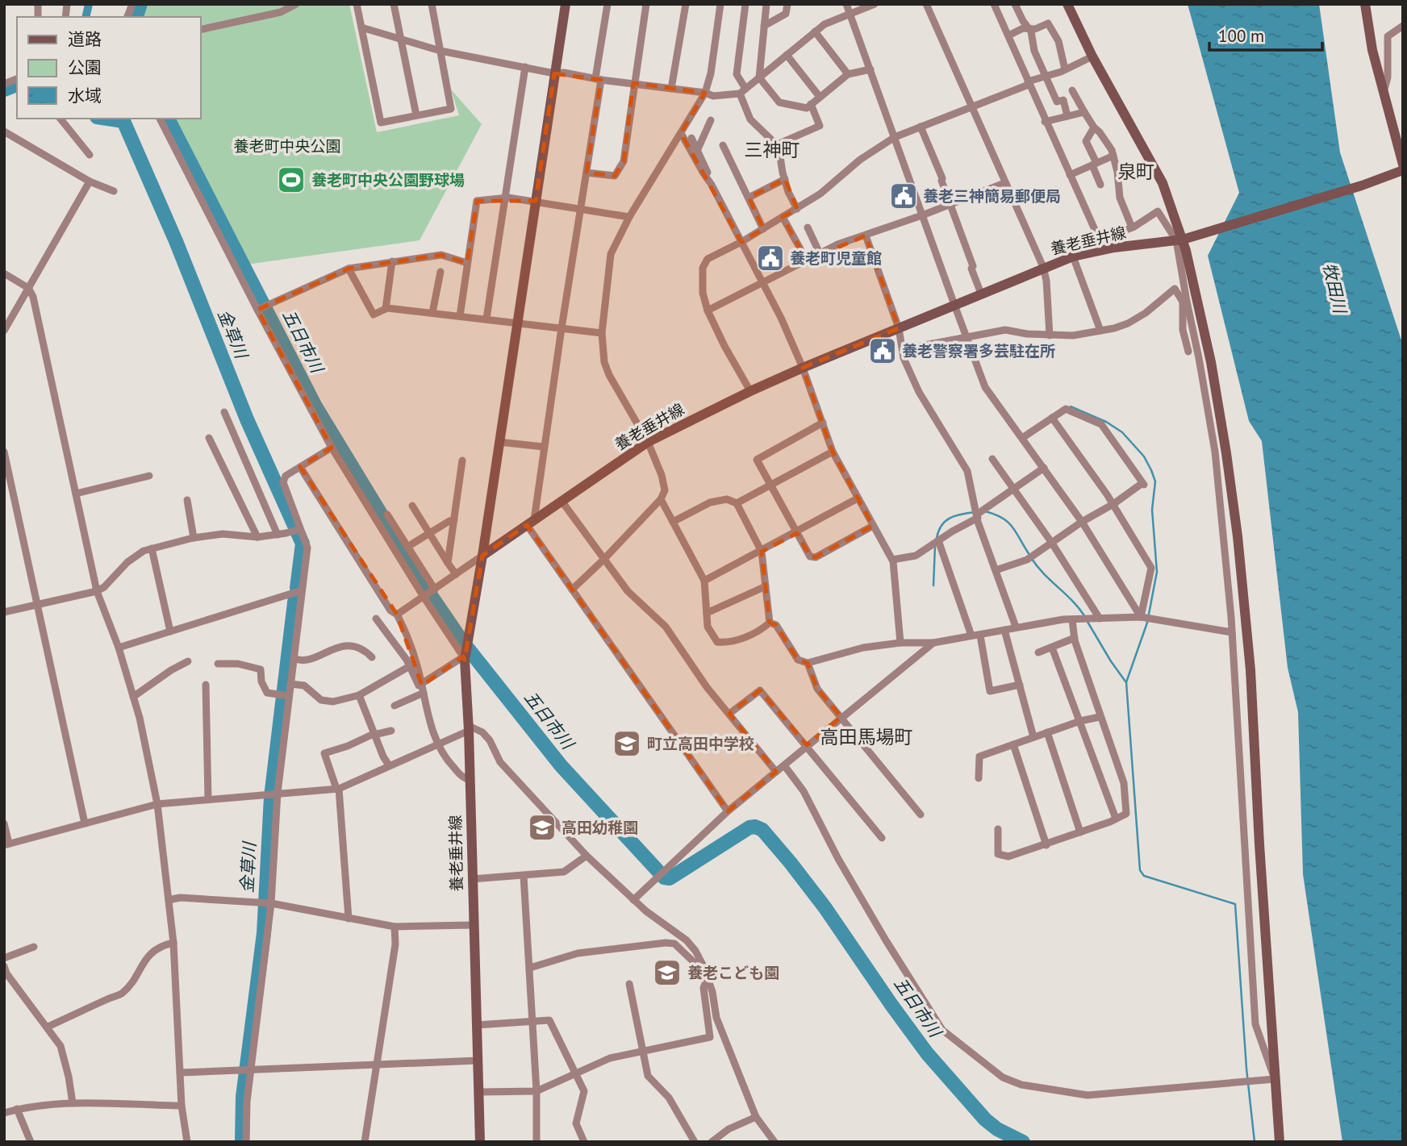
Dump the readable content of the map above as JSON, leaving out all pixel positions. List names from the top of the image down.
{
  "streets": {
    "street": ["養老垂井線"]
  },
  "districts": ["三神町", "泉町", "高田馬場町"],
  "water": ["牧田川", "金草川", "五日市川"],
  "parks": ["養老町中央公園"],
  "places": {
    "sports": ["養老町中央公園野球場"],
    "public building": ["養老三神簡易郵便局", "養老町児童館", "養老警察署多芸駐在所"],
    "school or university": ["町立高田中学校", "高田幼稚園", "養老こども園"]
  },
  "legend": ["道路", "公園", "水域"],
  "scale_bar": "100 m"
}
